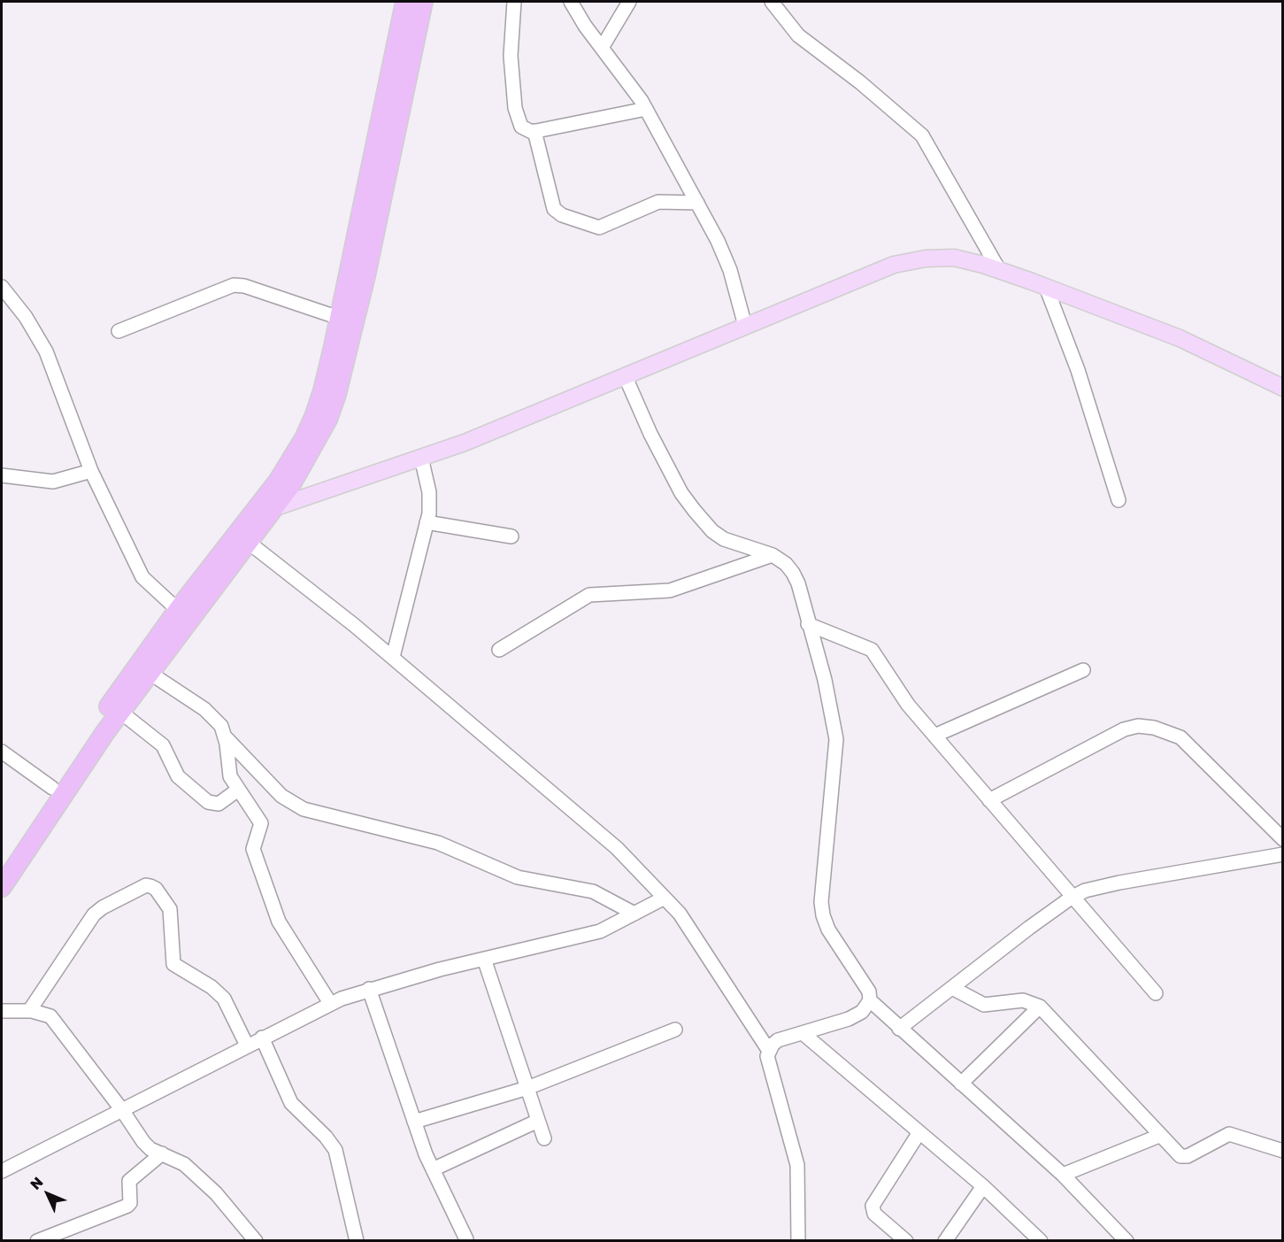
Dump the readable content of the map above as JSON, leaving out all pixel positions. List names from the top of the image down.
{
  "north": "top left"
}
